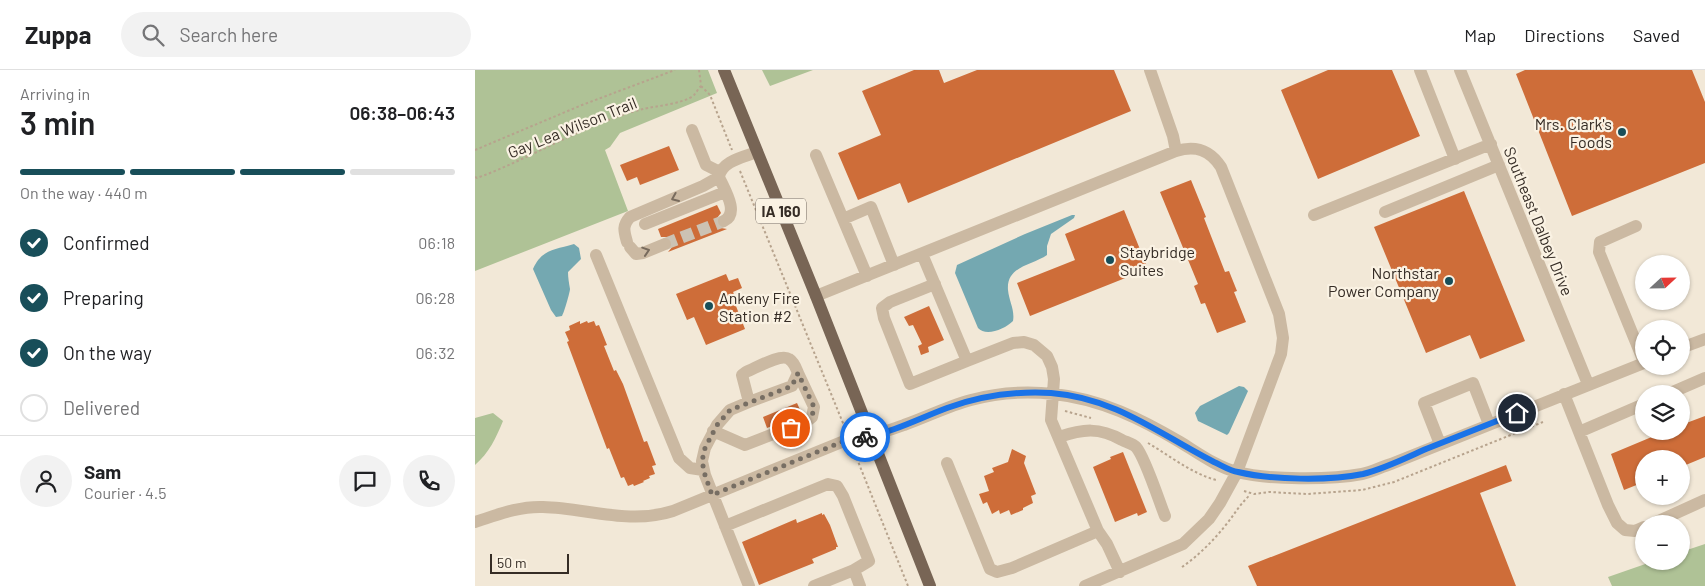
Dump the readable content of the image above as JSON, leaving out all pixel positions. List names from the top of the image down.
{
  "streets": {
    "main road": ["IA 160"],
    "street": ["Southeast Dalbey Drive"],
    "path": ["Gay Lea Wilson Trail"]
  },
  "places": [
    "Mrs. Clark's Foods",
    "Staybridge Suites",
    "Northstar Power Company",
    "Ankeny Fire Station #2"
  ],
  "scale_bar": "50 m",
  "north": "right",
  "page": {
    "header": "Zuppa",
    "search": "Search here",
    "nav": ["Map", "Directions", "Saved"],
    "heading": ["3 min", "Arriving in", "06:38–06:43"],
    "panel": ["Sam", "Courier · 4.5"],
    "bar": "On the way · 440 m",
    "list": [
      ["Confirmed", "06:18"],
      ["Preparing", "06:28"],
      ["On the way", "06:32"],
      "Delivered"
    ],
    "map_buttons": ["+", "−"],
    "scale": "50 m"
  }
}
